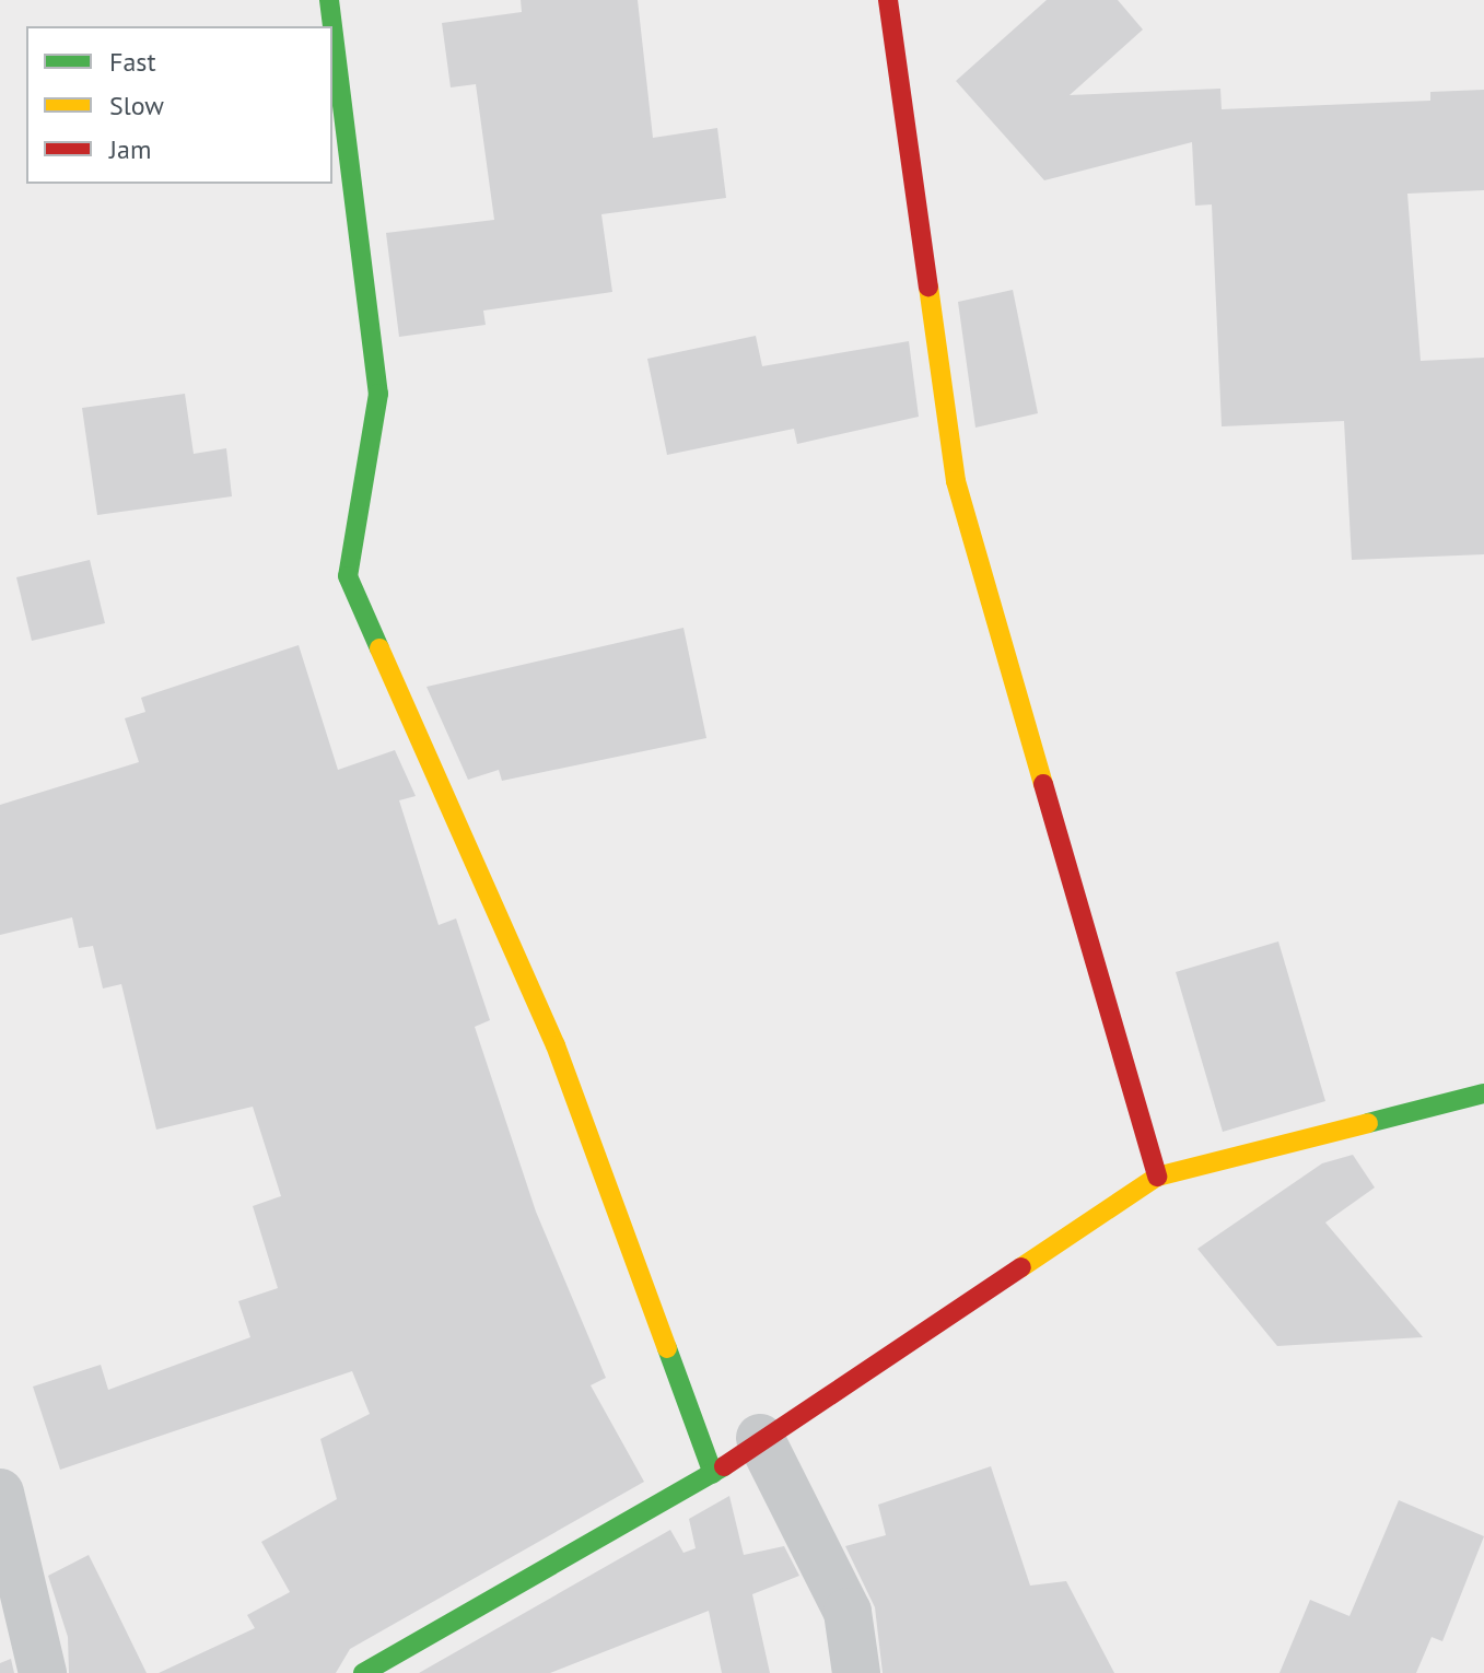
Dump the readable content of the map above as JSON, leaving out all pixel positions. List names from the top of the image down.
{
  "legend": ["Fast", "Slow", "Jam"]
}
